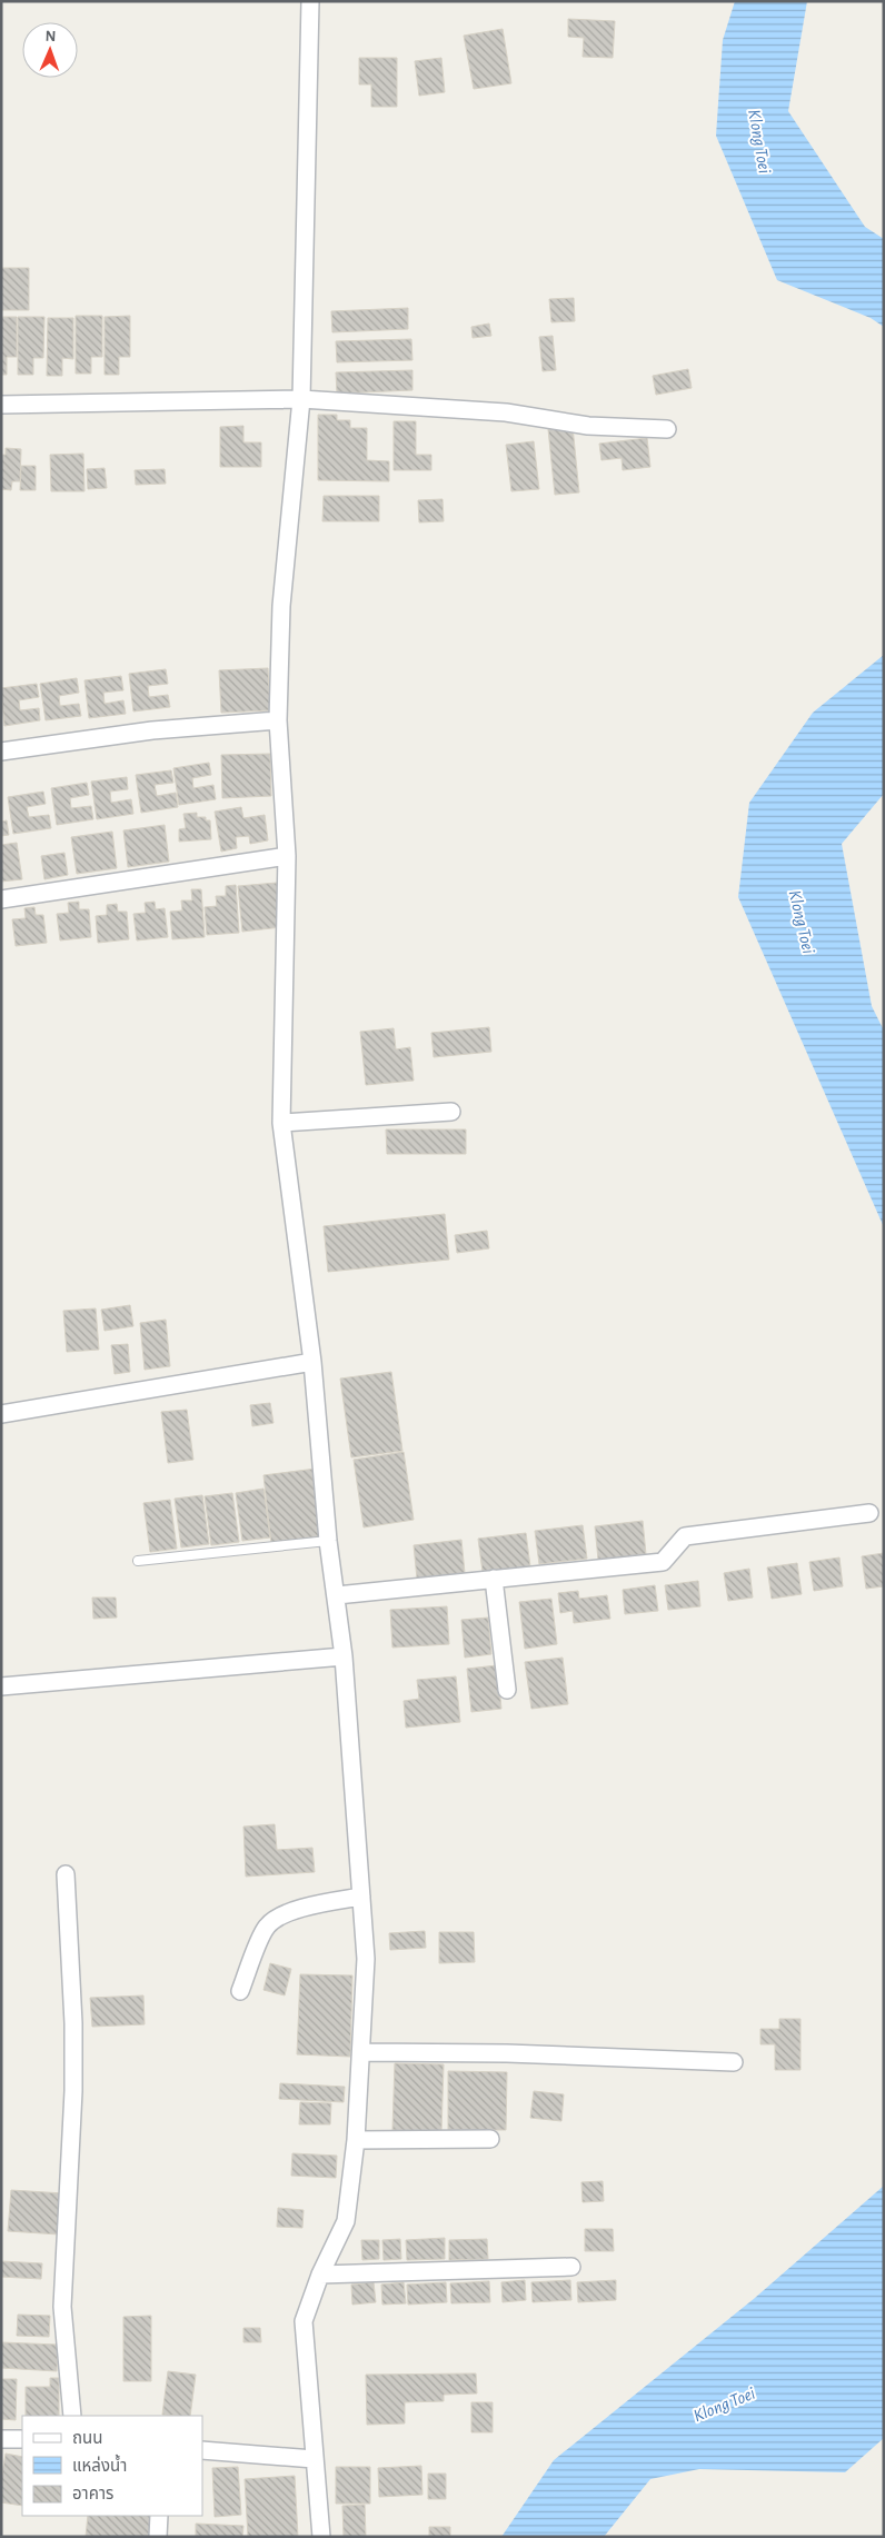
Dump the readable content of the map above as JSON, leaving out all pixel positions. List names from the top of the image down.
{
  "water": ["Klong Toei"],
  "legend": ["ถนน", "แหล่งน้ำ", "อาคาร"],
  "north": "top"
}
